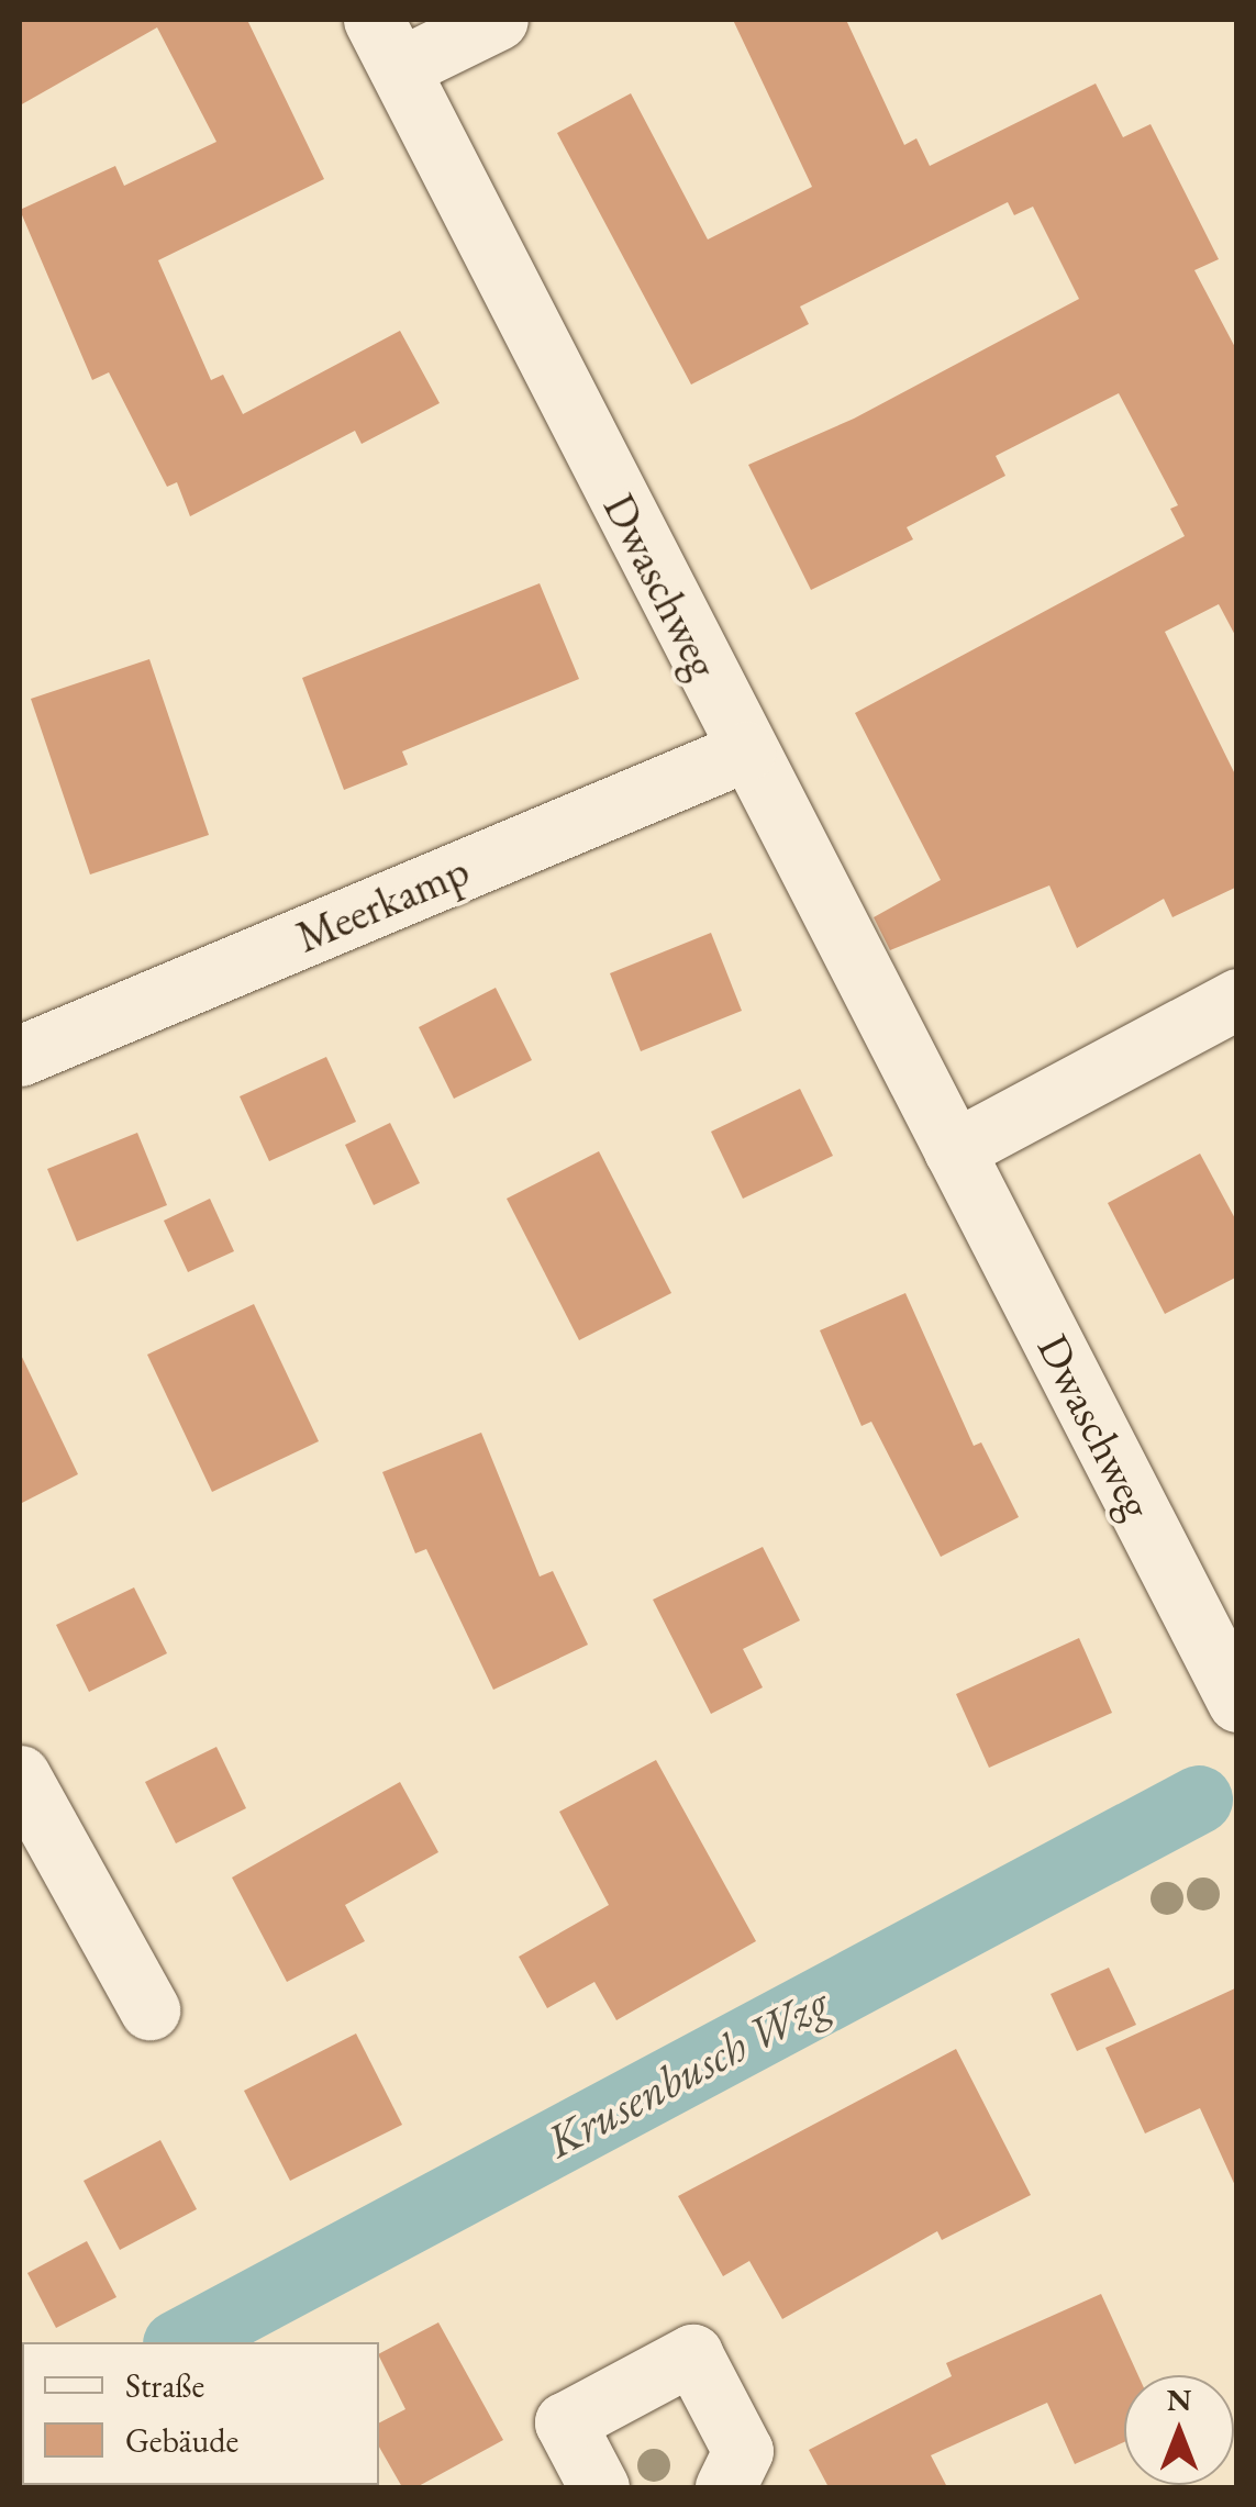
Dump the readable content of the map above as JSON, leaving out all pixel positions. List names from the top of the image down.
{
  "streets": {
    "street": ["Dwaschweg", "Meerkamp"]
  },
  "crossings": [
    ["Dwaschweg", "Meerkamp"]
  ],
  "water": ["Krusenbusch Wzg"],
  "legend": ["Straße", "Gebäude"],
  "north": "top"
}
